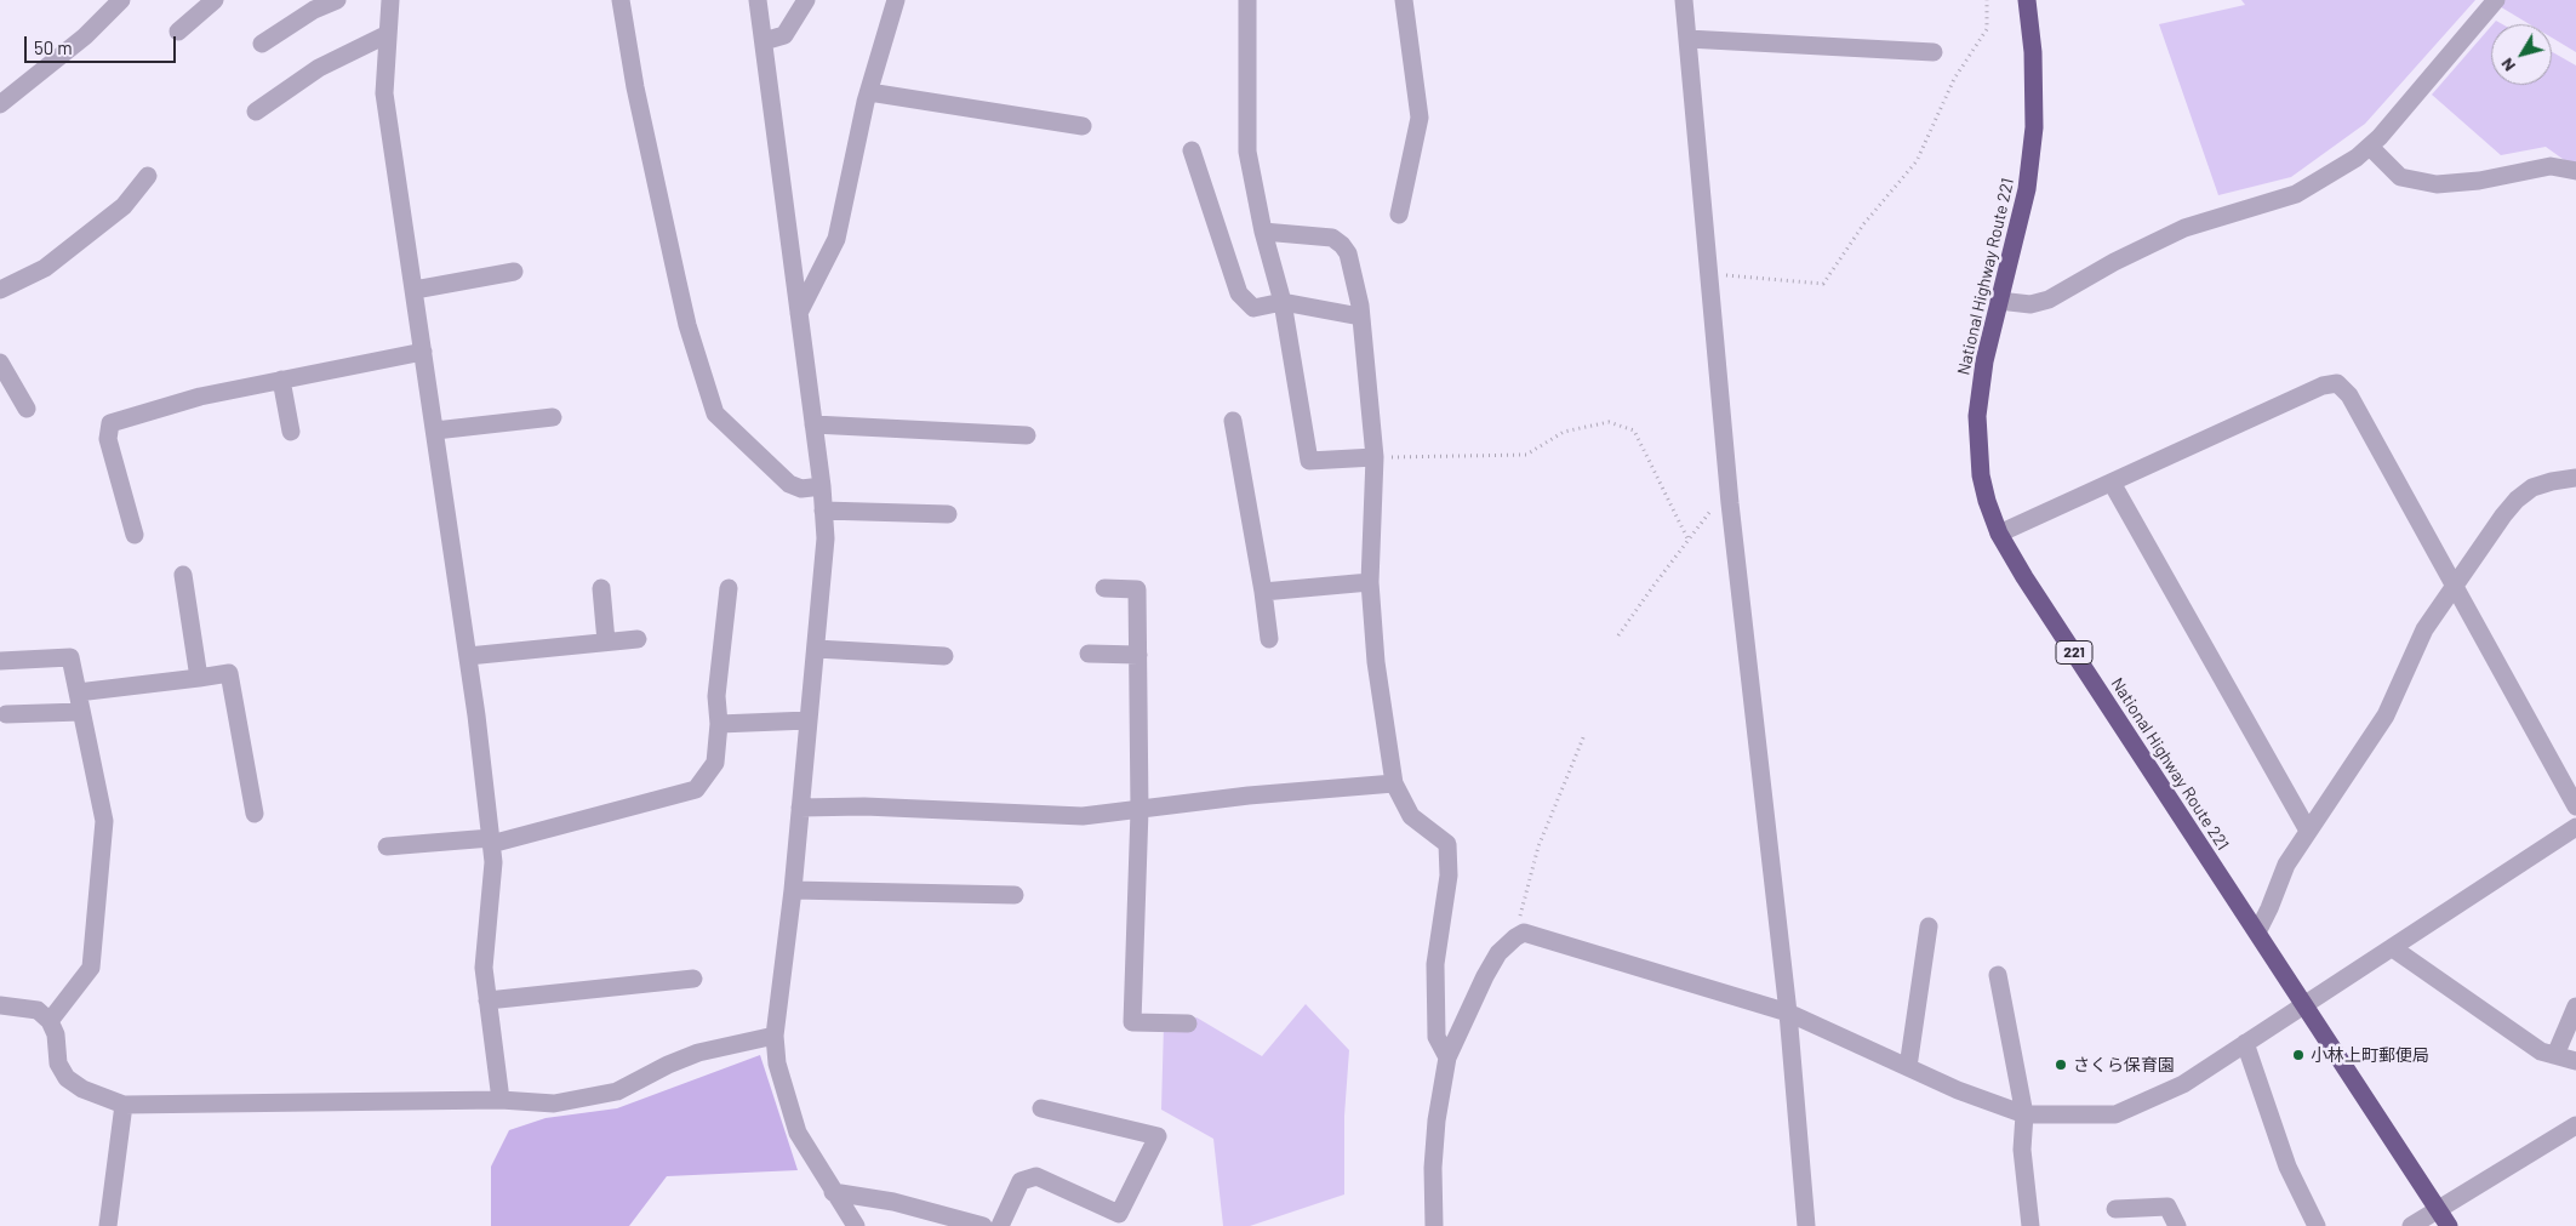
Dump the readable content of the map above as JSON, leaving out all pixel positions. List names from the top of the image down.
{
  "streets": {
    "highway": ["National Highway Route 221", "221"]
  },
  "places": ["小林上町郵便局", "さくら保育園"],
  "scale_bar": "50 m",
  "north": "bottom left"
}
